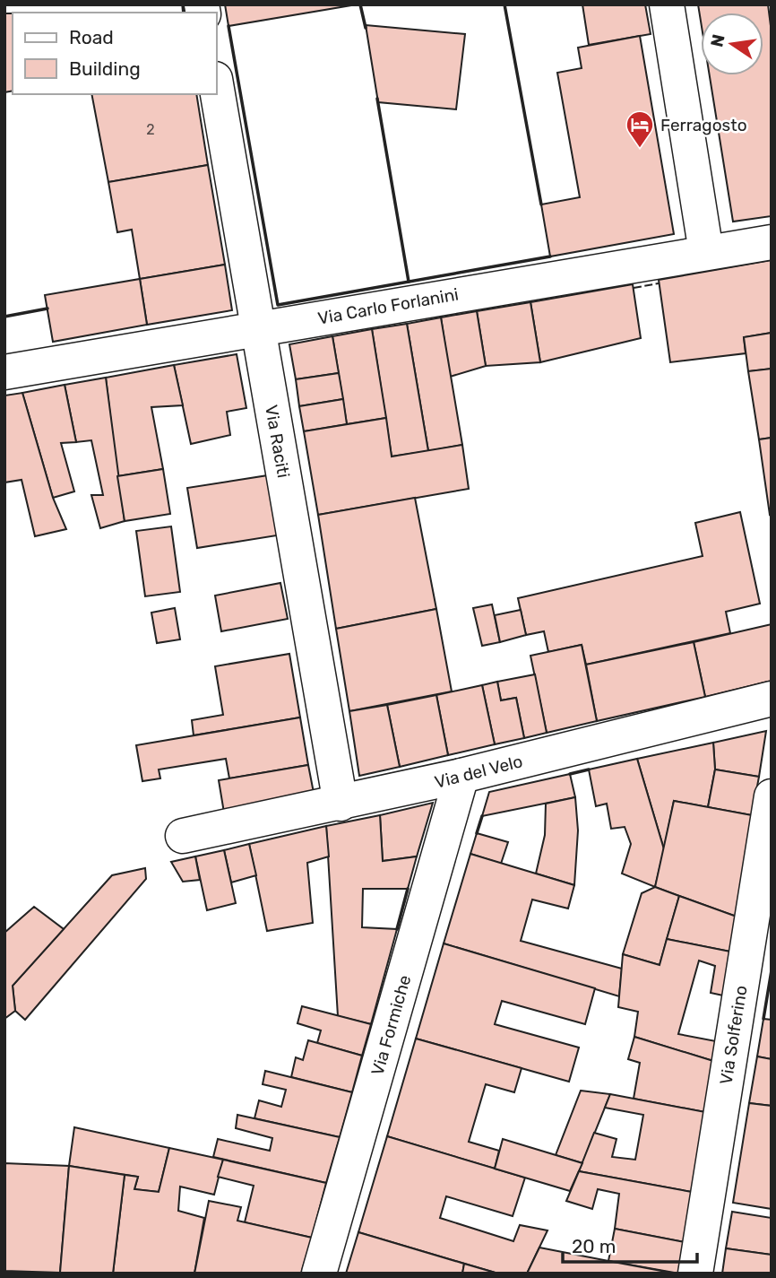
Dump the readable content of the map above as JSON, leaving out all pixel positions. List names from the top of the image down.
{
  "streets": {
    "street": [
      "Via Carlo Forlanini",
      "Via Raciti",
      "Via del Velo",
      "Via Formiche",
      "Via Solferino"
    ]
  },
  "crossings": [
    ["Via Carlo Forlanini", "Via Raciti"],
    ["Via Raciti", "Via del Velo"],
    ["Via del Velo", "Via Formiche"]
  ],
  "places": {
    "hotel": ["Ferragosto"]
  },
  "house_numbers": ["2"],
  "legend": ["Road", "Building"],
  "scale_bar": "20 m",
  "north": "left"
}
